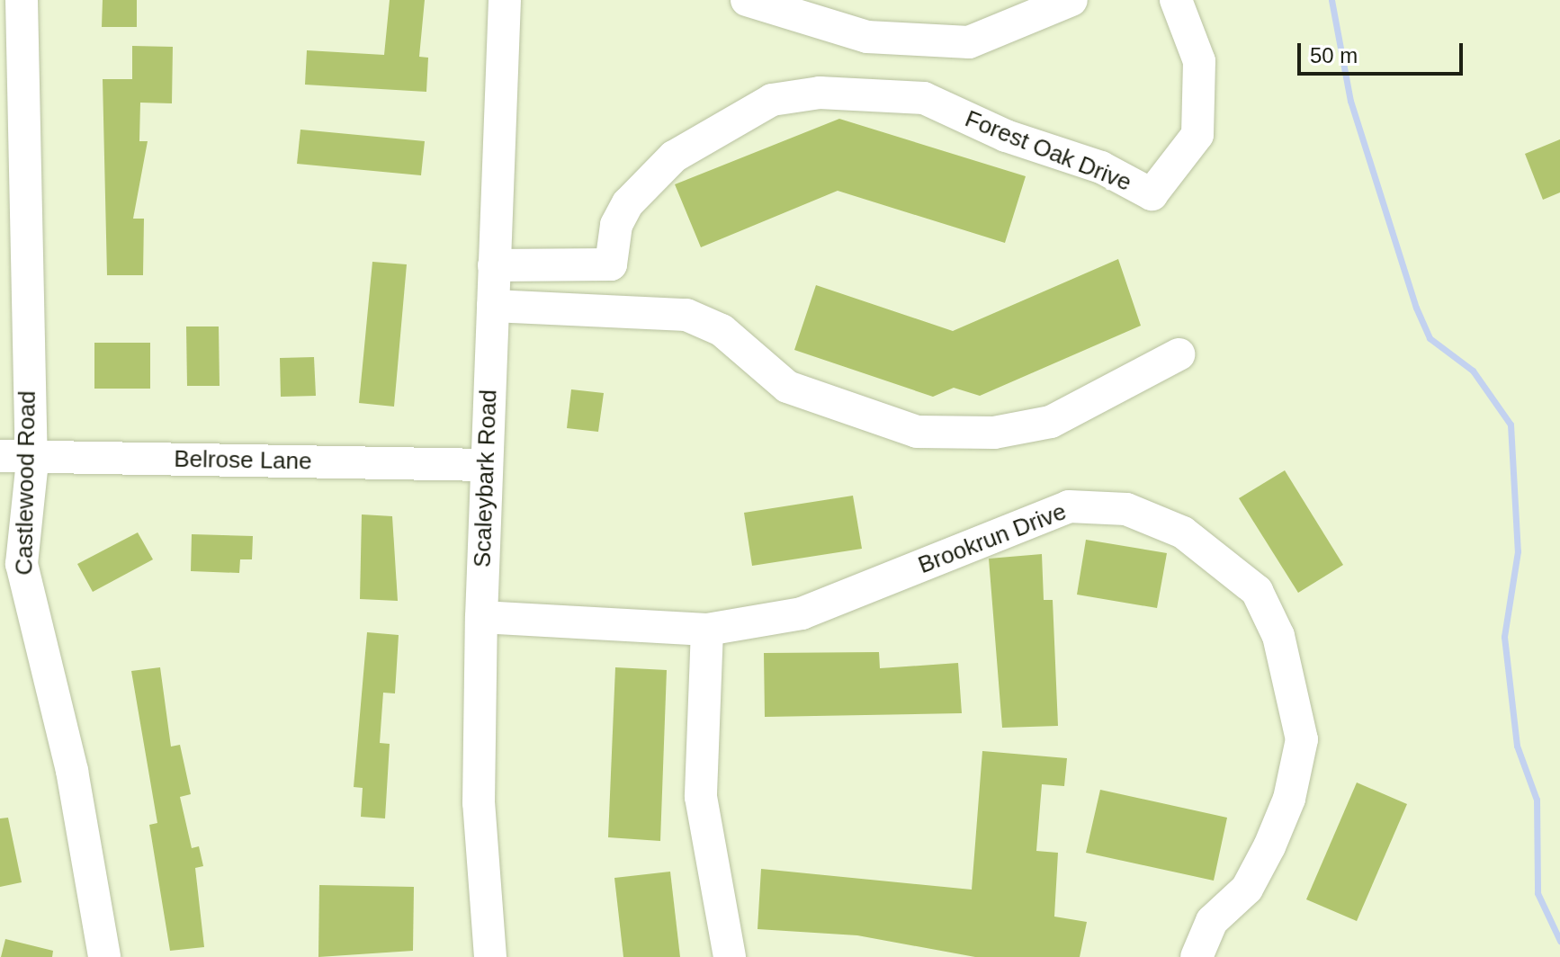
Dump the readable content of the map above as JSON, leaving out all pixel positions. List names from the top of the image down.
{
  "streets": {
    "street": [
      "Forest Oak Drive",
      "Belrose Lane",
      "Scaleybark Road",
      "Castlewood Road",
      "Brookrun Drive"
    ]
  },
  "crossings": [
    ["Forest Oak Drive", "Scaleybark Road"],
    ["Belrose Lane", "Scaleybark Road"],
    ["Belrose Lane", "Castlewood Road"],
    ["Scaleybark Road", "Brookrun Drive"]
  ],
  "scale_bar": "50 m"
}
